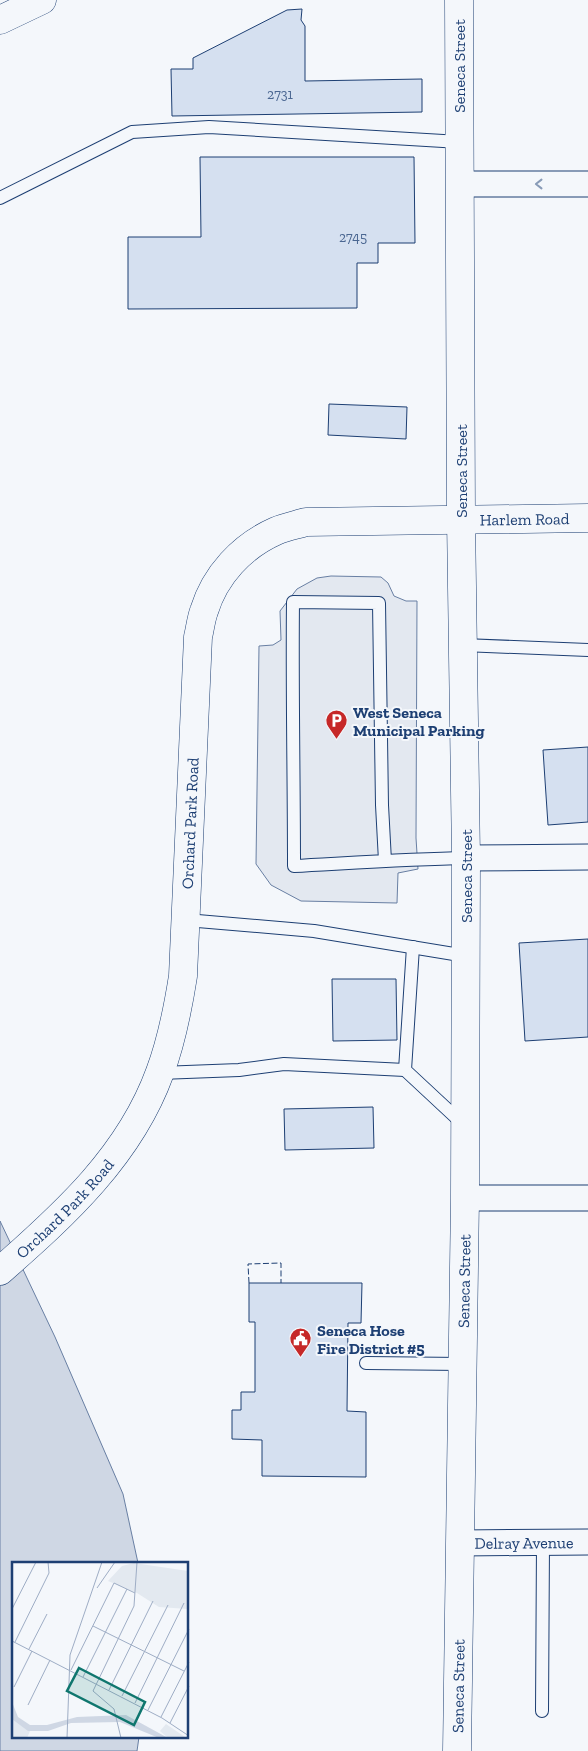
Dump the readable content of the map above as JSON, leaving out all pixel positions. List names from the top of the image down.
{
  "streets": {
    "main road": ["Seneca Street", "Harlem Road", "Orchard Park Road"],
    "street": ["Delray Avenue"]
  },
  "crossings": [
    ["Seneca Street", "Harlem Road"],
    ["Seneca Street", "Orchard Park Road"],
    ["Seneca Street", "Delray Avenue"],
    ["Harlem Road", "Orchard Park Road"]
  ],
  "places": {
    "parking": ["West Seneca Municipal Parking"],
    "public building": ["Seneca Hose Fire District #5"]
  },
  "house_numbers": ["2731", "2745"]
}
